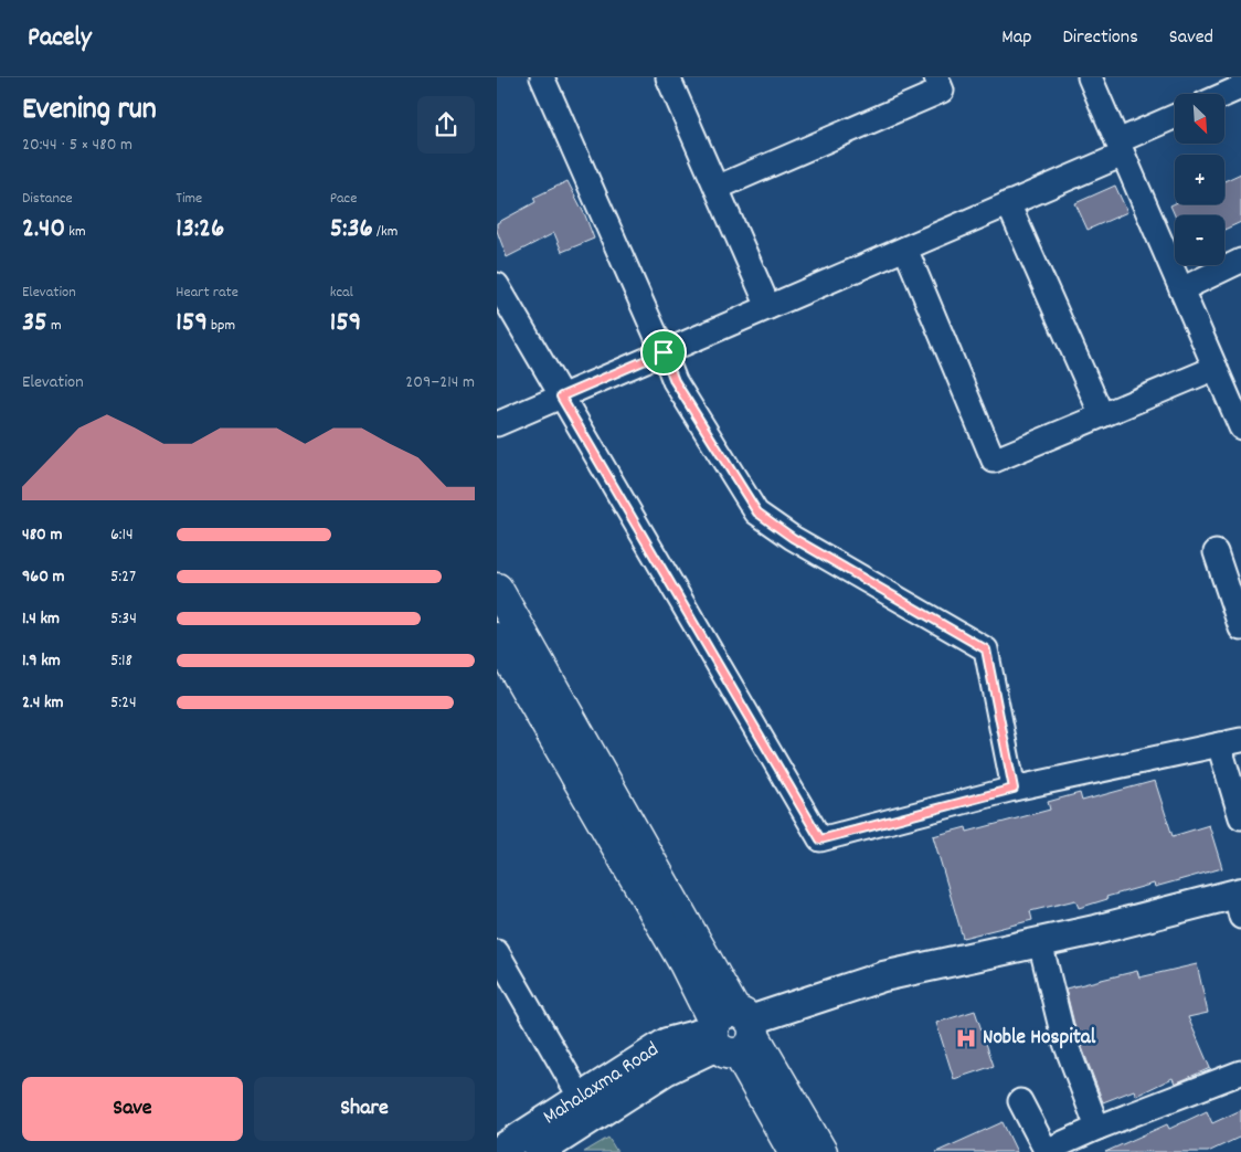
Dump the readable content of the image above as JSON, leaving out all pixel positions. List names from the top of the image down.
{
  "streets": {
    "street": ["Mahalaxma Road"]
  },
  "places": {
    "hospital": ["Noble Hospital"]
  },
  "north": "bottom right",
  "page": {
    "header": "Pacely",
    "nav": ["Map", "Directions", "Saved"],
    "heading": ["Evening run", "20:44 · 5 × 480 m"],
    "map_buttons": ["+", "−"],
    "stats": [
      ["Distance", "2.40 km"],
      ["Time", "13:26"],
      ["Pace", "5:36 /km"],
      ["Elevation", "35 m"],
      ["Heart rate", "159 bpm"],
      ["kcal", "159"]
    ],
    "chart": ["Elevation", "209–214 m"],
    "list": [
      {
        "name": "480 m",
        "note": "6:14"
      },
      {
        "name": "960 m",
        "note": "5:27"
      },
      {
        "name": "1.4 km",
        "note": "5:34"
      },
      {
        "name": "1.9 km",
        "note": "5:18"
      },
      {
        "name": "2.4 km",
        "note": "5:24"
      }
    ],
    "buttons": ["Save", "Share"]
  }
}
